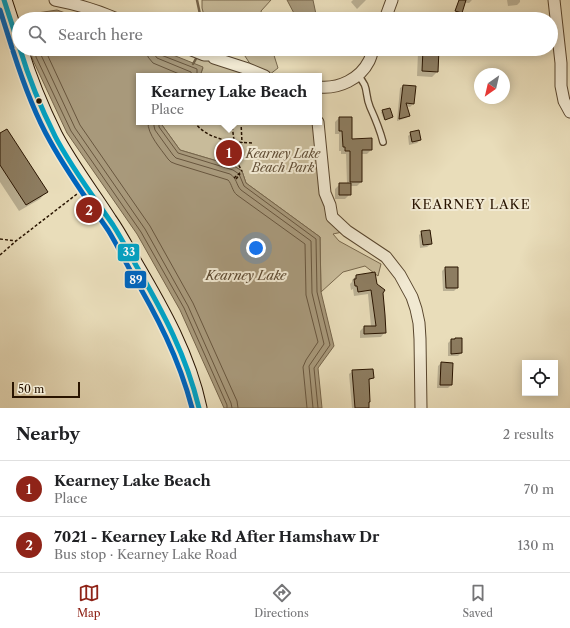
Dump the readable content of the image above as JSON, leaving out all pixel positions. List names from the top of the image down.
{
  "districts": ["KEARNEY LAKE"],
  "water": ["Kearney Lake"],
  "parks": ["Kearney Lake Beach Park"],
  "lines": ["transit line 33", "transit line 89"],
  "scale_bar": "50 m",
  "north": "bottom left",
  "page": {
    "search": "Search here",
    "popup": ["Kearney Lake Beach", "Place"],
    "pins": ["1", "2"],
    "scale": "50 m",
    "heading": ["Nearby", "2 results"],
    "list": [
      {
        "mark": "1",
        "name": "Kearney Lake Beach",
        "note": "Place",
        "value": "70 m"
      },
      {
        "mark": "2",
        "name": "7021 - Kearney Lake Rd After Hamshaw Dr",
        "note": "Bus stop · Kearney Lake Road",
        "value": "130 m"
      }
    ],
    "nav": ["Map", "Directions", "Saved"]
  }
}
